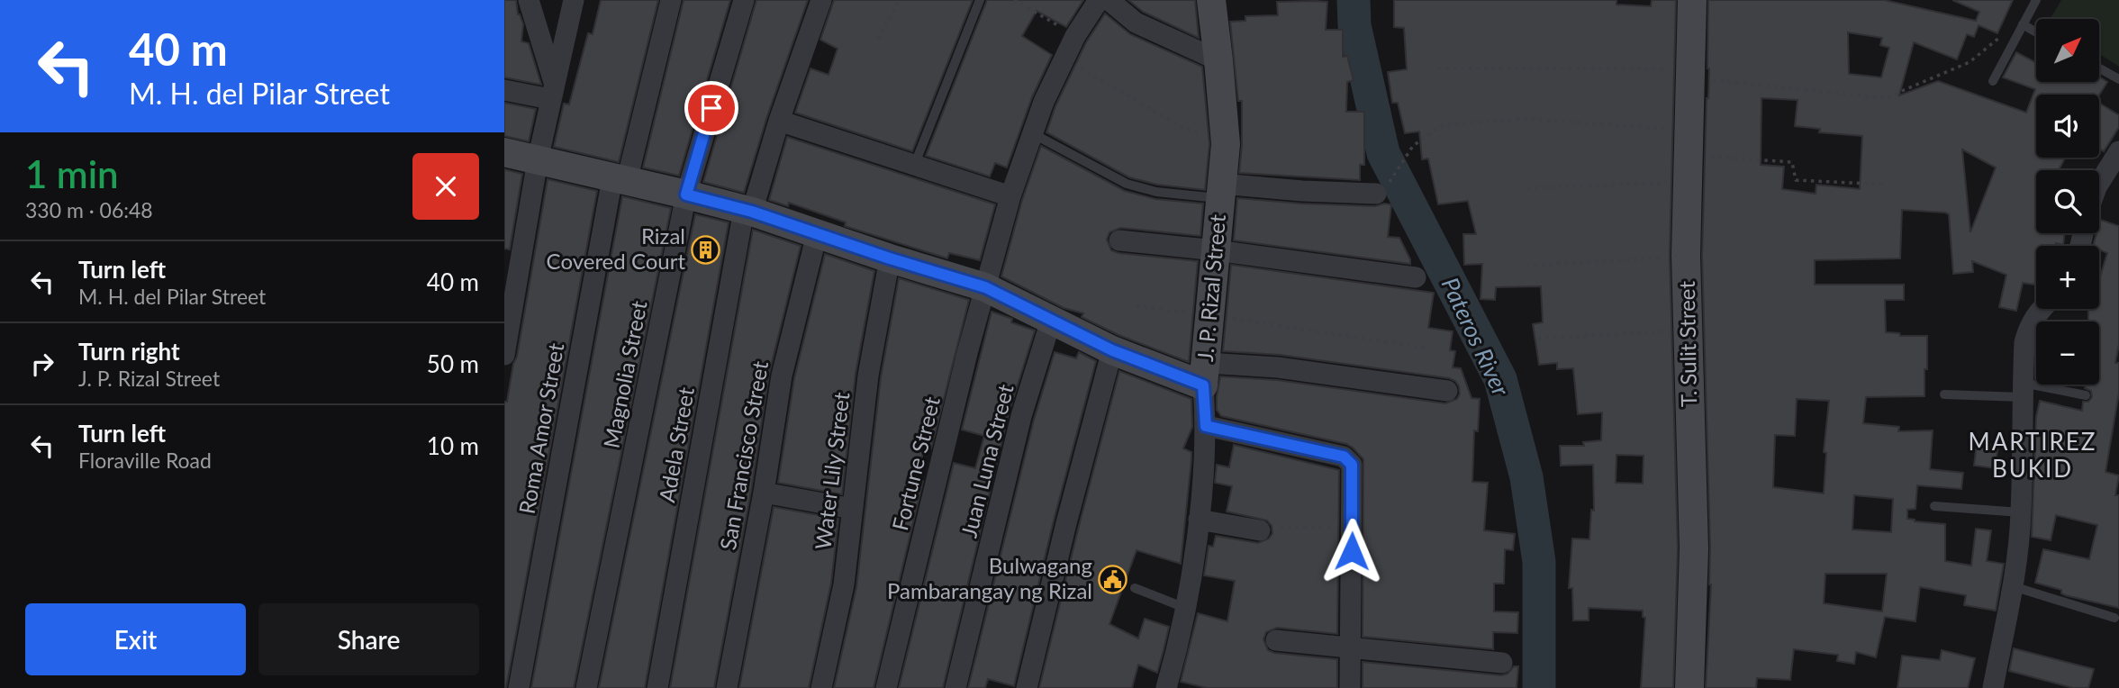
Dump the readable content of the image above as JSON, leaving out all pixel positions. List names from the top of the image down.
{
  "streets": {
    "street": [
      "J. P. Rizal Street",
      "T. Sulit Street",
      "Magnolia Street",
      "Roma Amor Street",
      "Adela Street",
      "San Francisco Street",
      "Juan Luna Street",
      "Fortune Street",
      "Water Lily Street"
    ]
  },
  "districts": ["MARTIREZ BUKID"],
  "water": ["Pateros River"],
  "places": {
    "building": ["Rizal Covered Court"],
    "public building": ["Bulwagang Pambarangay ng Rizal"]
  },
  "north": "top right",
  "page": {
    "turn": ["40 m", "M. H. del Pilar Street"],
    "map_buttons": ["+", "−"],
    "heading": ["1 min", "330 m · 06:48"],
    "list": [
      {
        "name": "Turn left",
        "note": "M. H. del Pilar Street",
        "value": "40 m"
      },
      {
        "name": "Turn right",
        "note": "J. P. Rizal Street",
        "value": "50 m"
      },
      {
        "name": "Turn left",
        "note": "Floraville Road",
        "value": "10 m"
      }
    ],
    "buttons": ["Exit", "Share"]
  }
}
